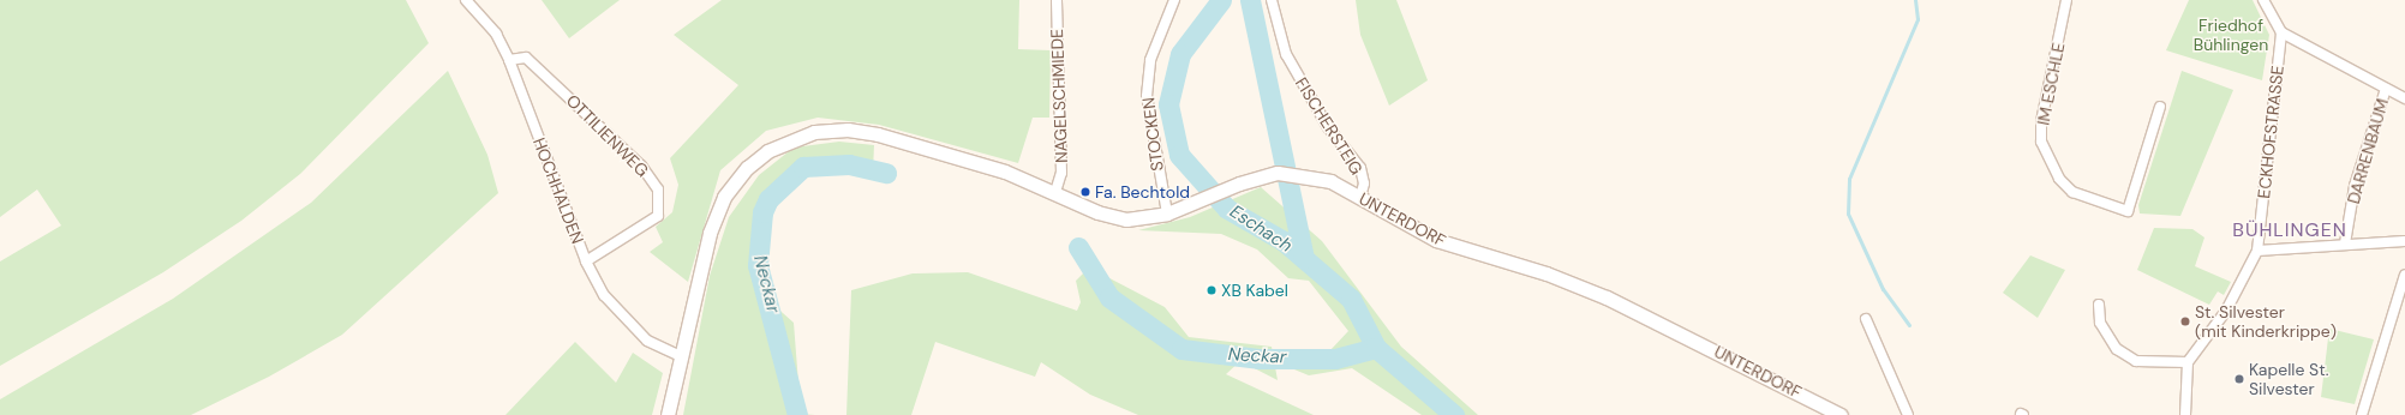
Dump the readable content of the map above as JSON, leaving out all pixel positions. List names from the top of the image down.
{
  "streets": {
    "street": [
      "IM ESCHLE",
      "NAGELSCHMIEDE",
      "FISCHERSTEIG",
      "ECKHOFSTRASSE",
      "STOCKEN",
      "OTTILIENWEG",
      "DARRENBAUM",
      "HOCHHALDEN",
      "UNTERDORF"
    ]
  },
  "crossings": [
    ["NAGELSCHMIEDE", "UNTERDORF"],
    ["FISCHERSTEIG", "UNTERDORF"],
    ["ECKHOFSTRASSE", "DARRENBAUM"],
    ["STOCKEN", "UNTERDORF"],
    ["OTTILIENWEG", "HOCHHALDEN"],
    ["HOCHHALDEN", "UNTERDORF"]
  ],
  "districts": ["BÜHLINGEN"],
  "water": ["Eschach", "Neckar"],
  "parks": ["Friedhof Bühlingen"],
  "places": [
    "Fa. Bechtold",
    "XB Kabel",
    "St. Silvester (mit Kinderkrippe)",
    "Kapelle St. Silvester"
  ]
}
